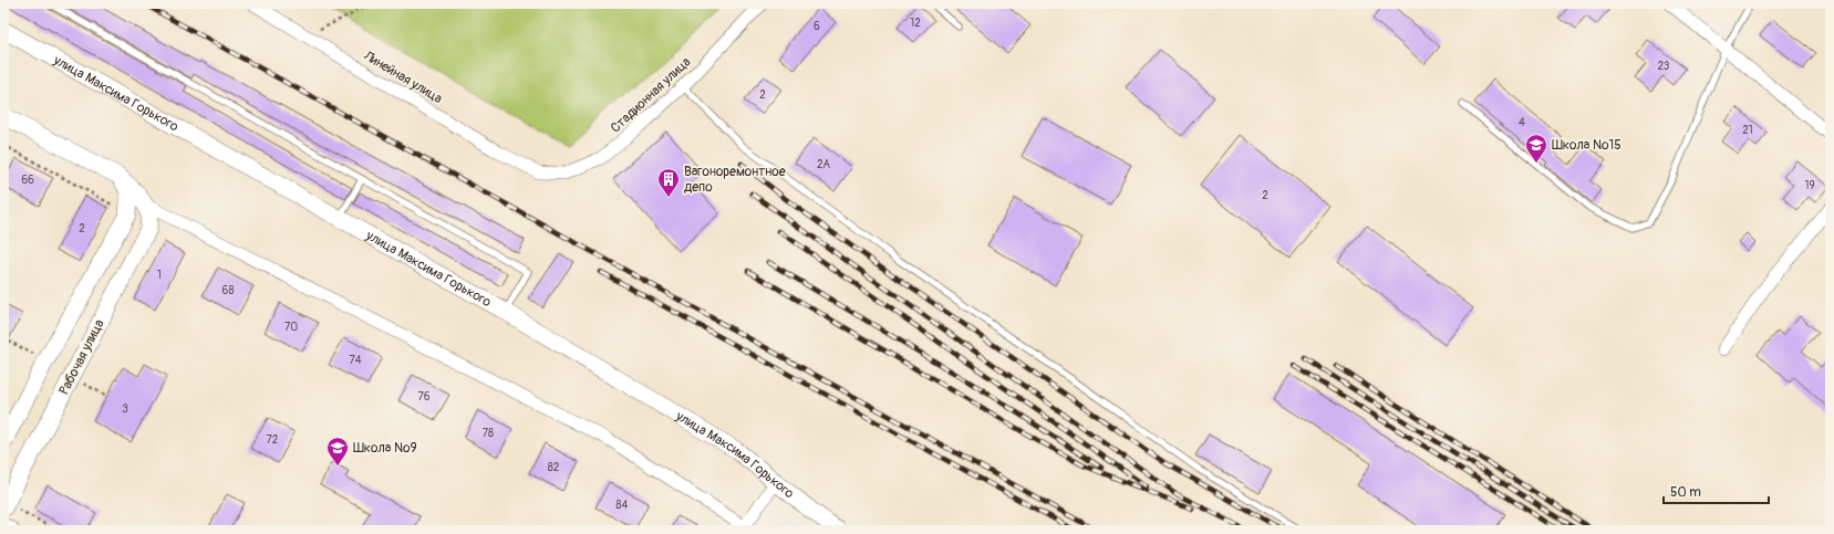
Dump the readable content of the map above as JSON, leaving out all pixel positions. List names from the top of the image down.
{
  "streets": {
    "street": [
      "Линейная улица",
      "улица Максима Горького",
      "Стадионная улица",
      "Рабочая улица"
    ]
  },
  "crossings": [
    ["Линейная улица", "Стадионная улица"]
  ],
  "places": {
    "school or university": ["Школа №15", "Школа №9"],
    "building": ["Вагоноремонтное депо"]
  },
  "house_numbers": [
    "12",
    "6",
    "23",
    "2",
    "4",
    "21",
    "2А",
    "66",
    "19",
    "2",
    "2",
    "1",
    "68",
    "70",
    "74",
    "76",
    "3",
    "78",
    "72",
    "82",
    "84"
  ],
  "scale_bar": "50 m"
}
